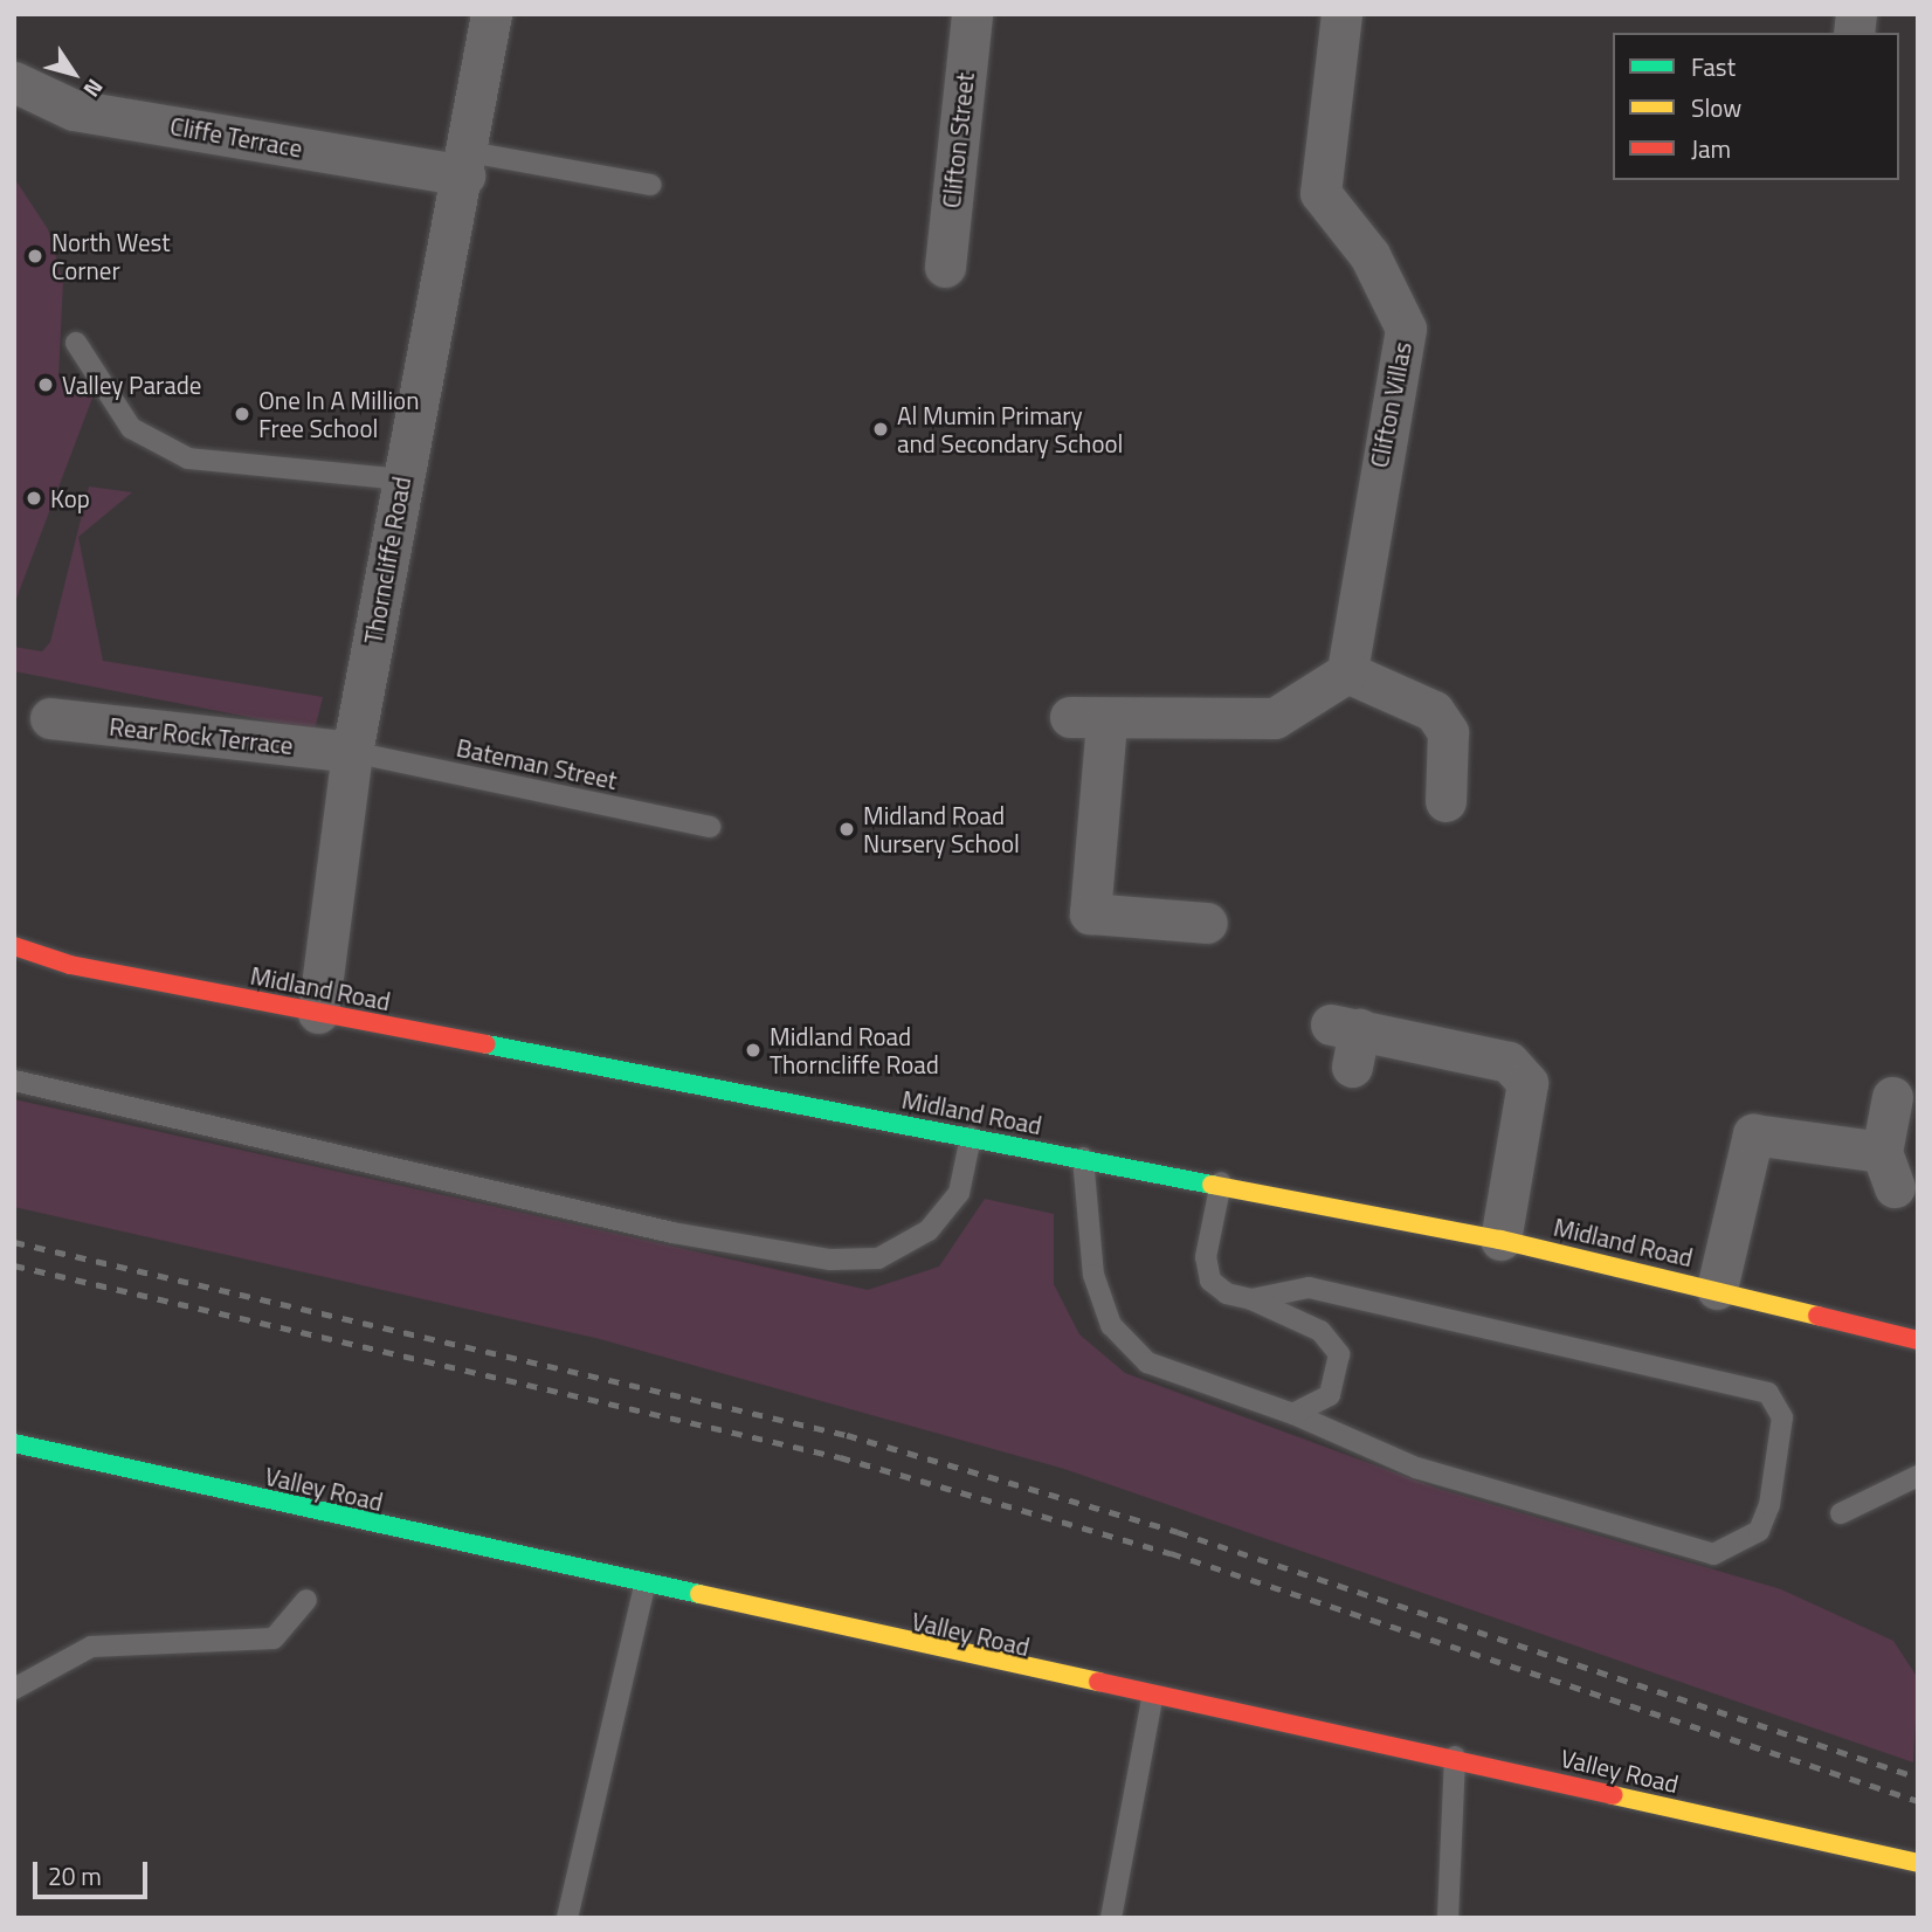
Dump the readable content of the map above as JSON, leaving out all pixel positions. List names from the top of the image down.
{
  "streets": {
    "street": [
      "Cliffe Terrace",
      "Clifton Street",
      "Clifton Villas",
      "Thorncliffe Road",
      "Rear Rock Terrace",
      "Midland Road",
      "Valley Road"
    ],
    "lane": ["Bateman Street"]
  },
  "crossings": [
    ["Cliffe Terrace", "Thorncliffe Road"],
    ["Thorncliffe Road", "Rear Rock Terrace"],
    ["Thorncliffe Road", "Bateman Street"],
    ["Thorncliffe Road", "Midland Road"],
    ["Rear Rock Terrace", "Bateman Street"]
  ],
  "places": [
    "North West Corner",
    "Valley Parade",
    "One In A Million Free School",
    "Al Mumin Primary and Secondary School",
    "Kop",
    "Midland Road Nursery School",
    "Midland Road Thorncliffe Road"
  ],
  "legend": ["Fast", "Slow", "Jam"],
  "scale_bar": "20 m",
  "north": "bottom right"
}
